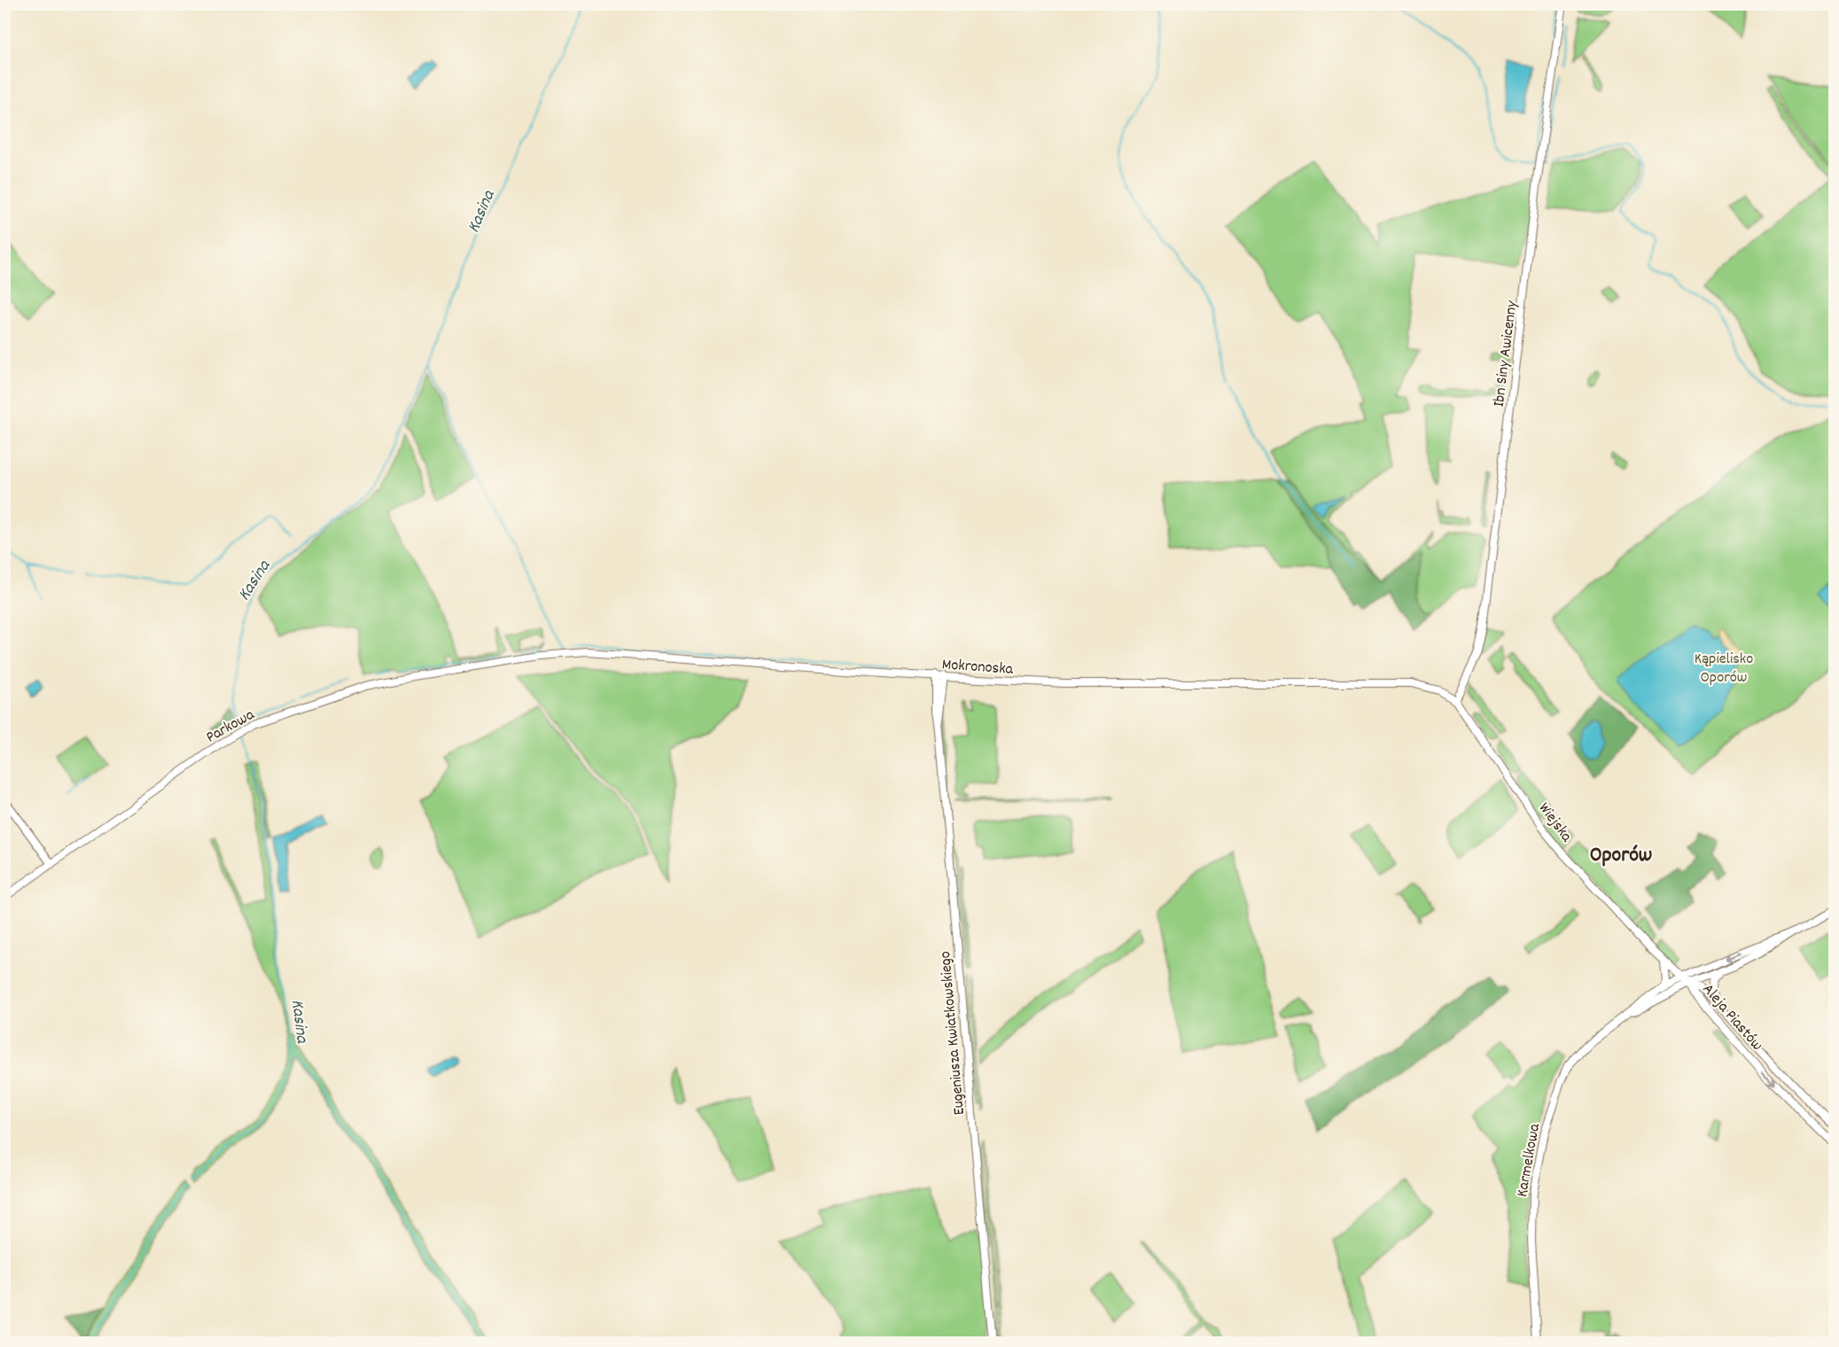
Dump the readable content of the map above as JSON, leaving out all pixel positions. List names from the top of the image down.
{
  "streets": {
    "main road": [
      "Ibn Siny Awicenny",
      "Mokronoska",
      "Parkowa",
      "Wiejska",
      "Aleja Piastów",
      "Eugeniusza Kwiatkowskiego",
      "Karmelkowa"
    ]
  },
  "crossings": [
    ["Ibn Siny Awicenny", "Wiejska"],
    ["Mokronoska", "Parkowa"],
    ["Mokronoska", "Wiejska"],
    ["Mokronoska", "Eugeniusza Kwiatkowskiego"],
    ["Wiejska", "Aleja Piastów"],
    ["Wiejska", "Karmelkowa"],
    ["Aleja Piastów", "Karmelkowa"]
  ],
  "districts": ["Oporów"],
  "water": ["Kasina"],
  "parks": ["Kąpielisko Oporów"]
}
